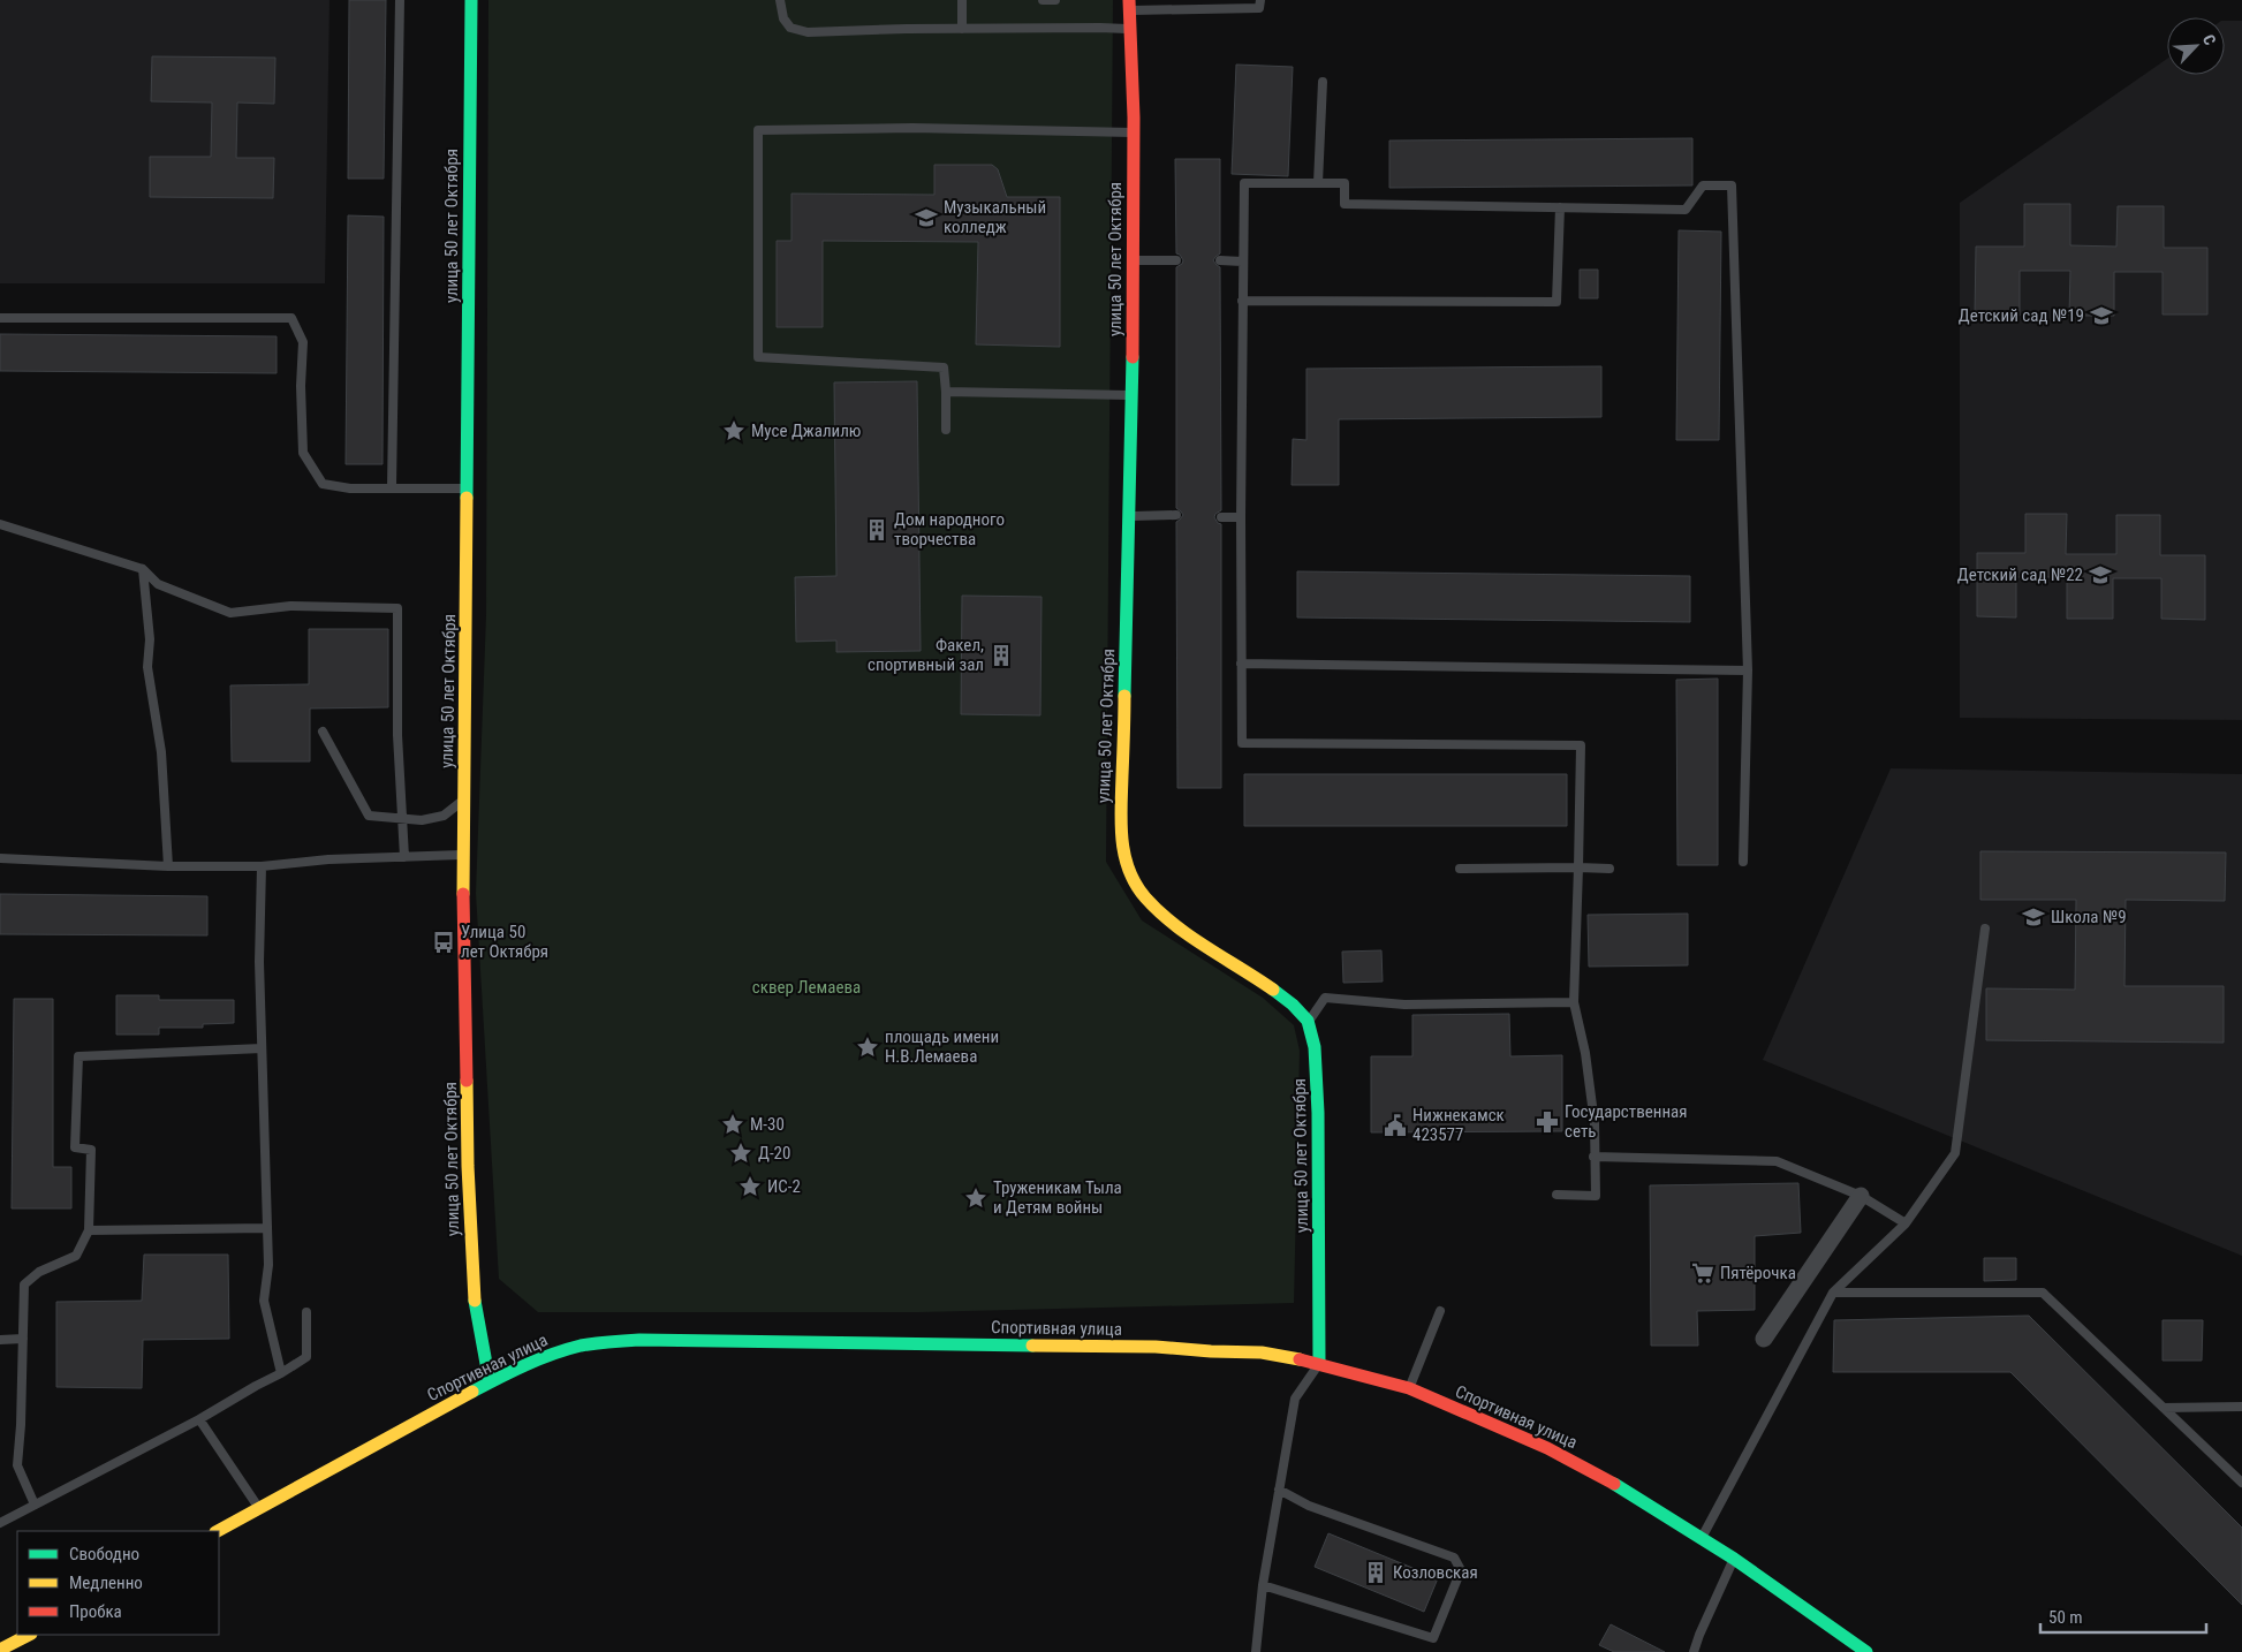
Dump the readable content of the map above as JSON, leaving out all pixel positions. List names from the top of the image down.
{
  "streets": {
    "street": ["улица 50 лет Октября", "Спортивная улица"]
  },
  "crossings": [
    ["улица 50 лет Октября", "Спортивная улица"]
  ],
  "parks": ["сквер Лемаева"],
  "places": {
    "school or university": [
      "Музыкальный колледж",
      "Детский сад №19",
      "Детский сад №22",
      "Школа №9"
    ],
    "place": [
      "Мусе Джалилю",
      "площадь имени Н.В.Лемаева",
      "М-30",
      "Д-20",
      "ИС-2",
      "Труженикам Тыла и Детям войны"
    ],
    "building": ["Дом народного творчества", "Факел, спортивный зал", "Козловская"],
    "bus stop": ["Улица 50 лет Октября"],
    "pharmacy": ["Государственная сеть"],
    "public building": ["Нижнекамск 423577"],
    "supermarket": ["Пятёрочка"]
  },
  "legend": ["Свободно", "Медленно", "Пробка"],
  "scale_bar": "50 m",
  "north": "top right"
}
